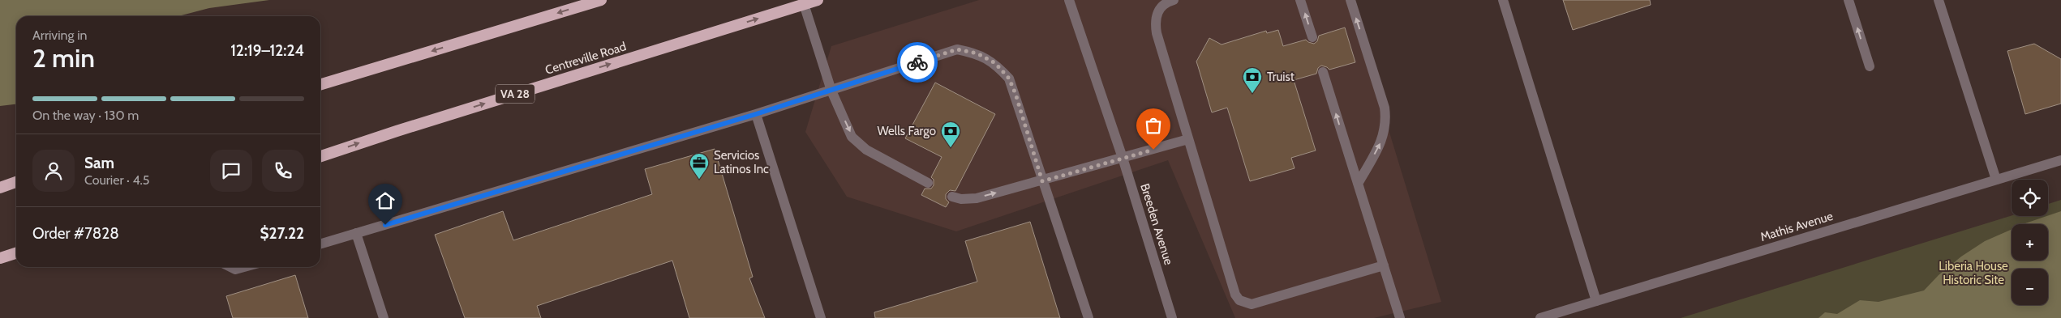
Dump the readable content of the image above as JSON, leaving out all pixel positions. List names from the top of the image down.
{
  "streets": {
    "highway": ["Centreville Road", "VA 28"],
    "street": ["Breeden Avenue", "Mathis Avenue"]
  },
  "parks": ["Liberia House Historic Site"],
  "places": {
    "bank": ["Truist", "Wells Fargo"],
    "office": ["Servicios Latinos Inc"]
  },
  "page": {
    "heading": ["2 min", "Arriving in", "12:19–12:24"],
    "panel": [
      "Sam",
      "Courier · 4.5",
      "Order #7828",
      "$27.22"
    ],
    "bar": "On the way · 130 m",
    "map_buttons": ["+", "−"]
  }
}
